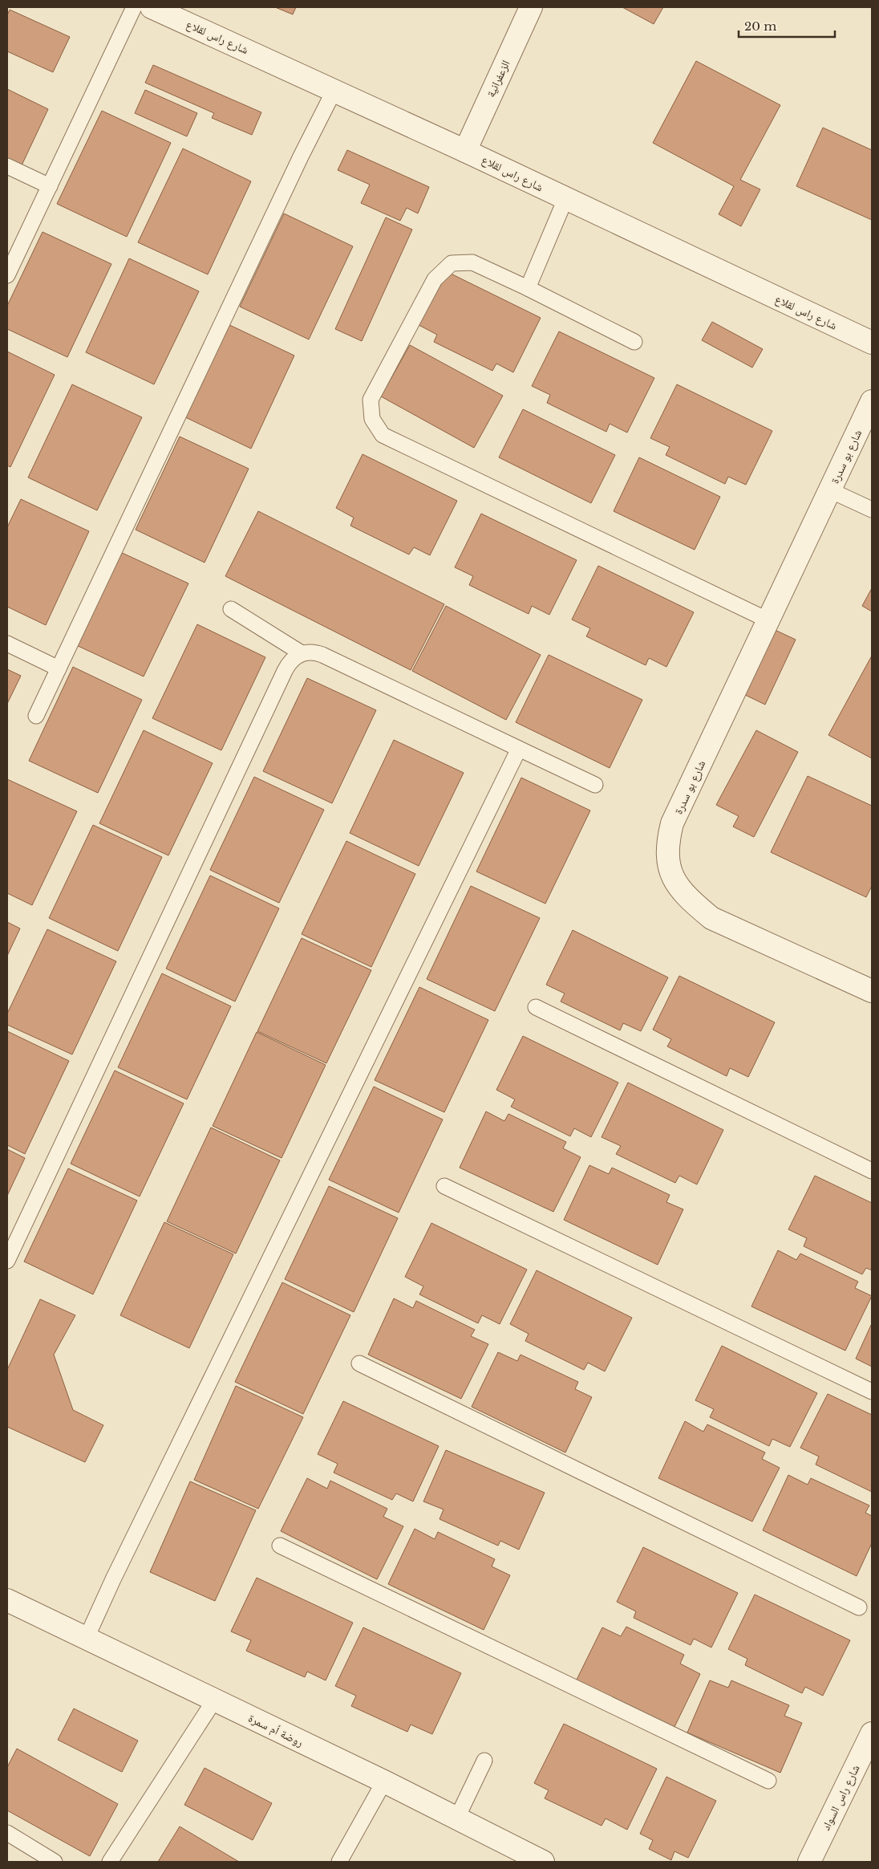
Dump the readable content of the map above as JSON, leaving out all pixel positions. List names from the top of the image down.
{
  "streets": {
    "street": [
      "شارع راس لقلاع",
      "الزعفرانية",
      "شارع بو سدرة",
      "روضة أم سمرة",
      "شارع راس السواد"
    ]
  },
  "crossings": [
    ["شارع راس لقلاع", "الزعفرانية"]
  ],
  "scale_bar": "20 m"
}
